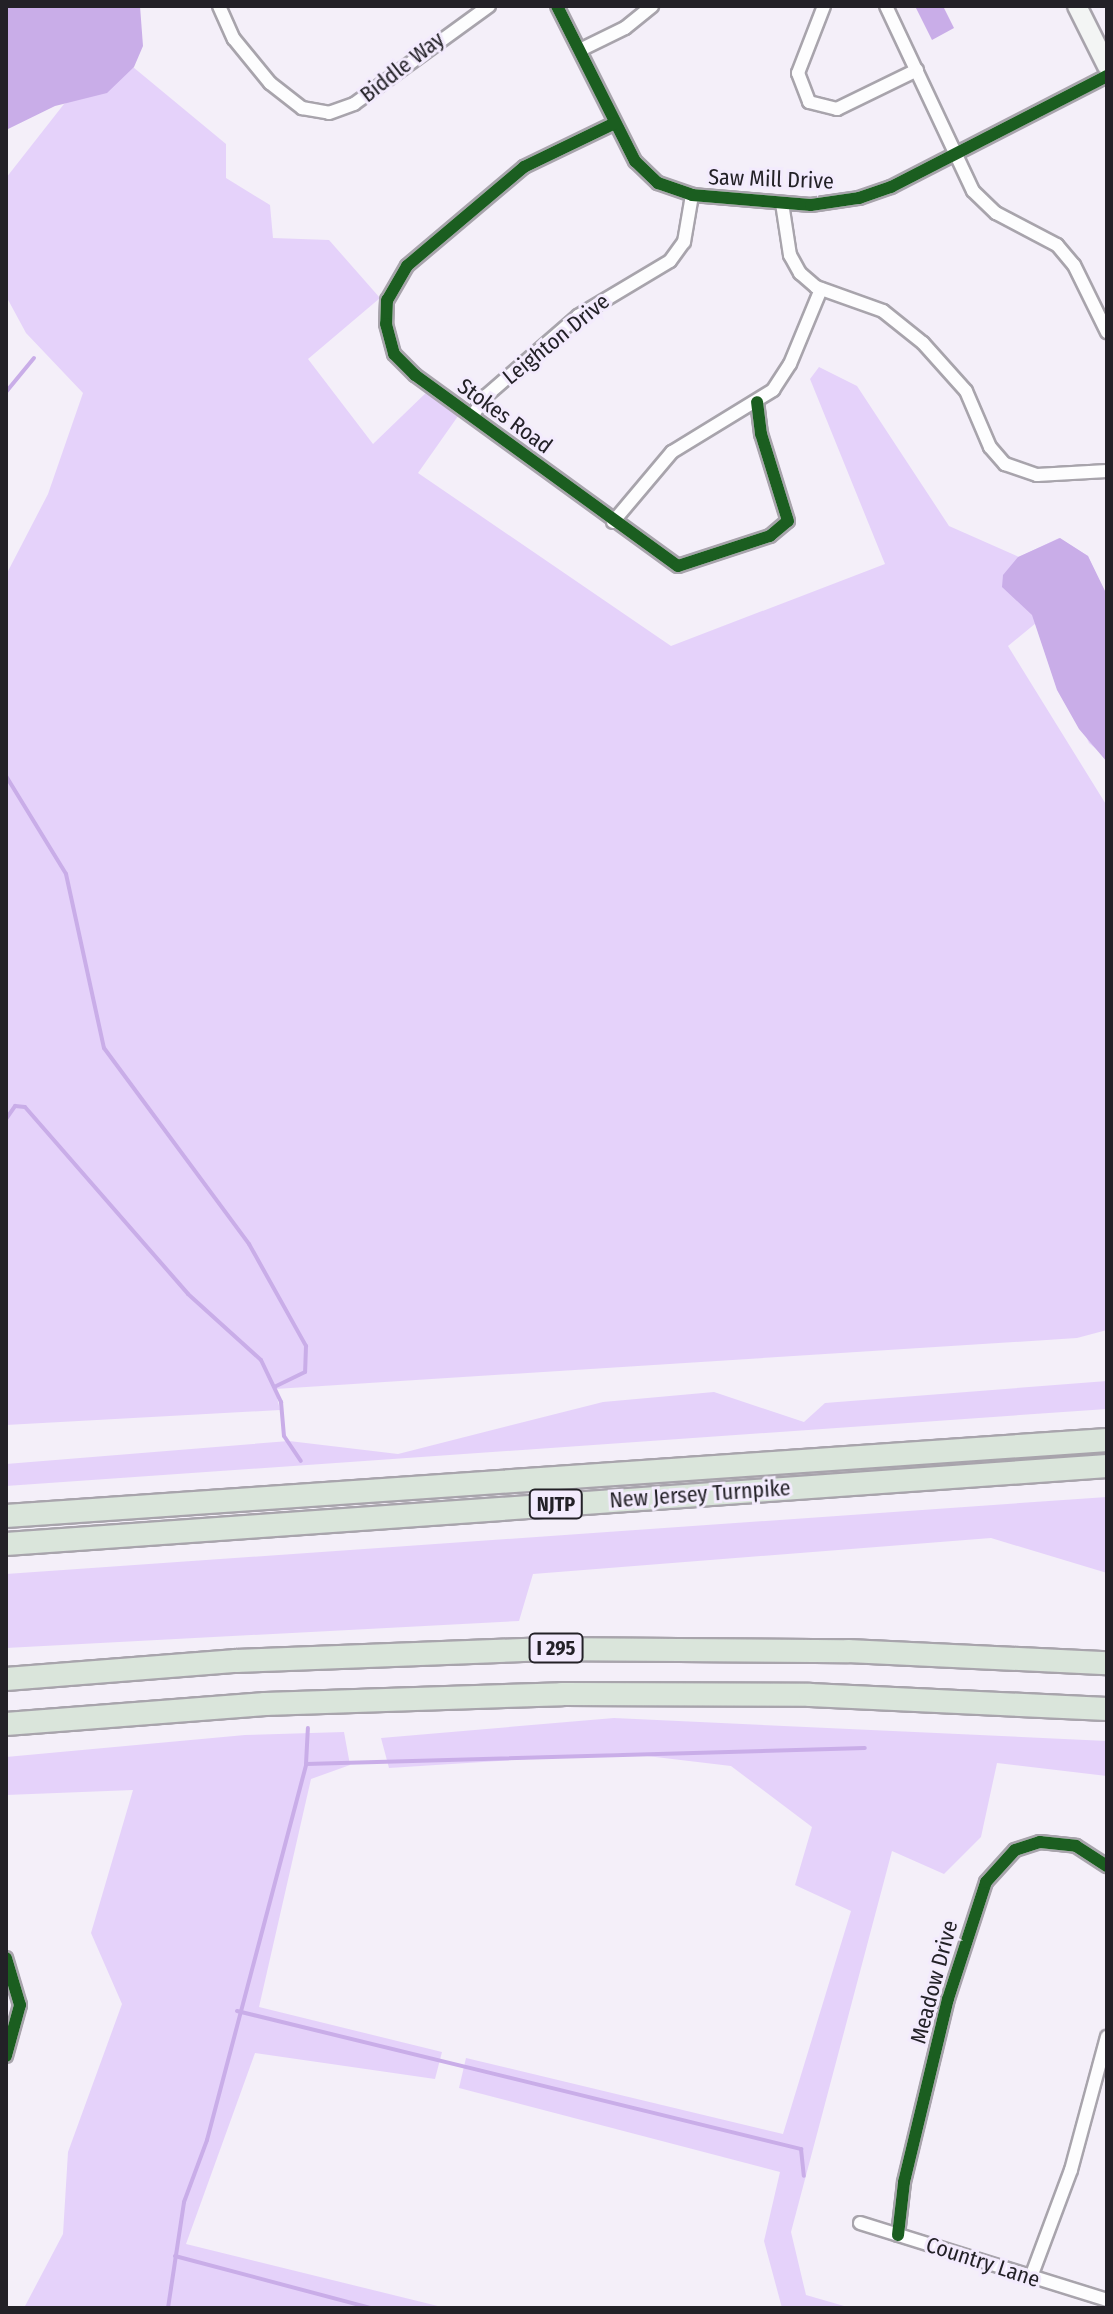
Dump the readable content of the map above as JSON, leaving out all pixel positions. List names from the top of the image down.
{
  "streets": {
    "highway": ["New Jersey Turnpike", "NJTP", "I 295"],
    "street": [
      "Biddle Way",
      "Saw Mill Drive",
      "Leighton Drive",
      "Stokes Road",
      "Meadow Drive",
      "Country Lane"
    ]
  },
  "crossings": [
    ["Saw Mill Drive", "Leighton Drive"],
    ["Saw Mill Drive", "Stokes Road"],
    ["Leighton Drive", "Stokes Road"],
    ["Meadow Drive", "Country Lane"]
  ]
}
